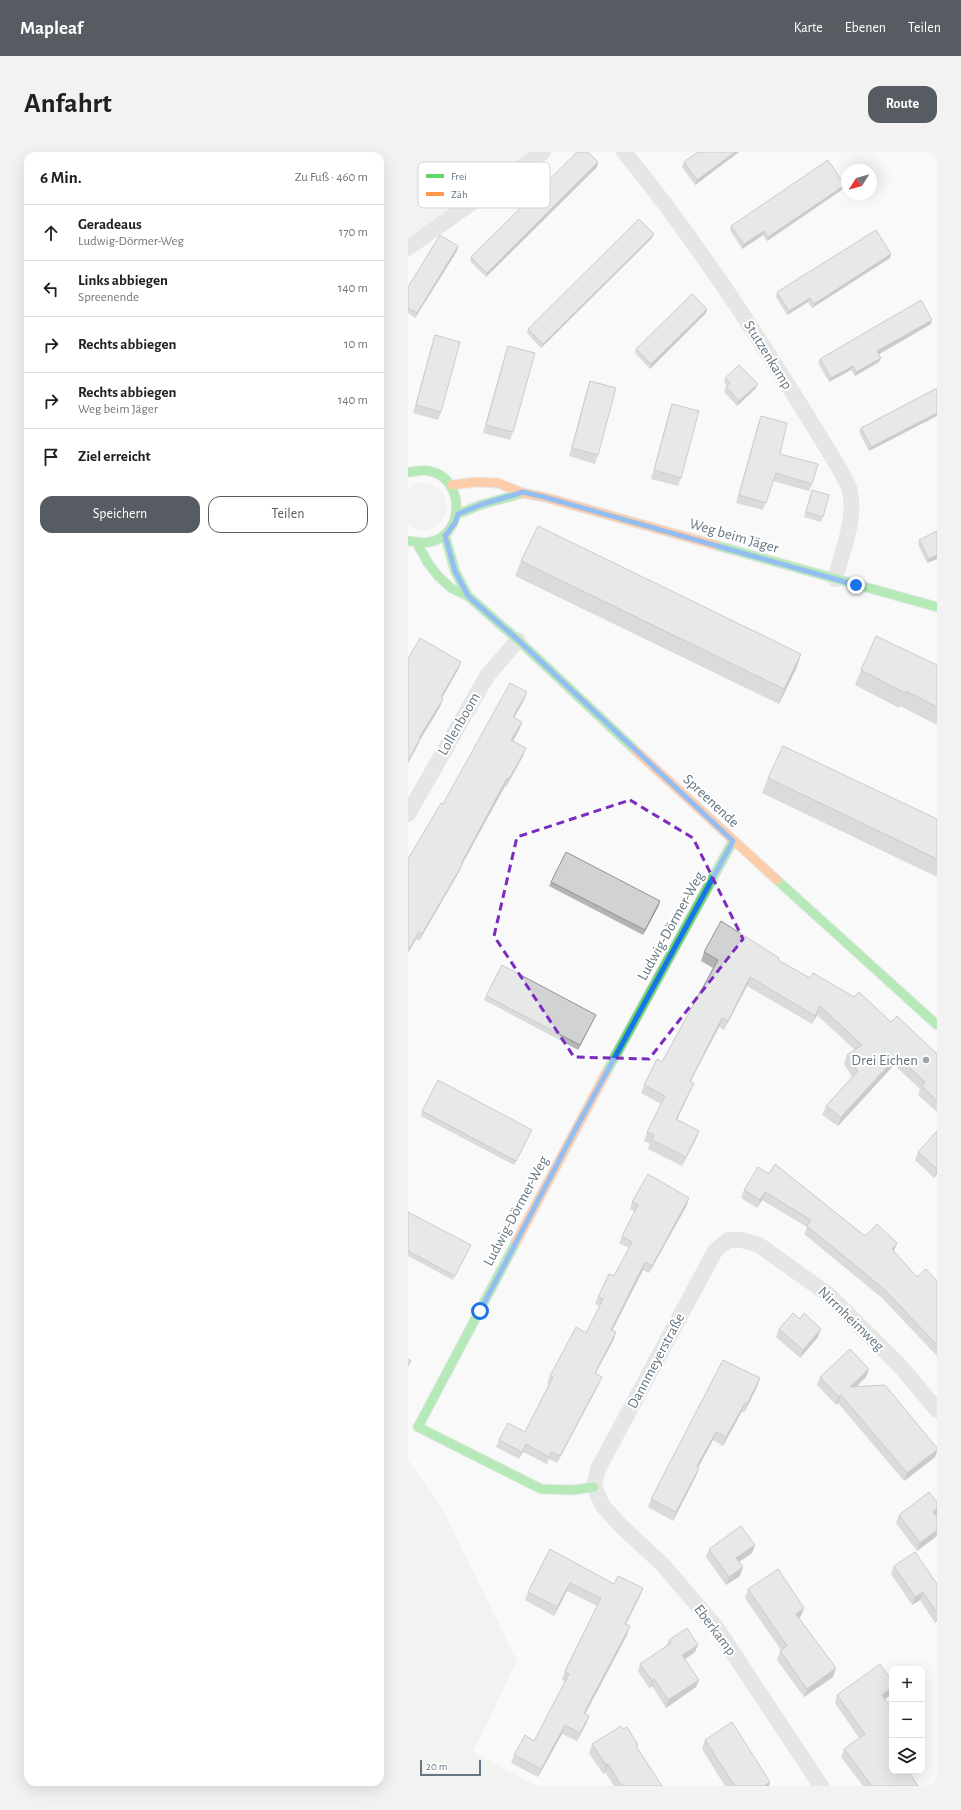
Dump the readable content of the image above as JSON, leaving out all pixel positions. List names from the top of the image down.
{
  "streets": {
    "street": [
      "Stutzenkamp",
      "Weg beim Jäger",
      "Lollenboom",
      "Spreenende",
      "Ludwig-Dörmer-Weg",
      "Nirrnheimweg",
      "Dannmeyerstraße",
      "Eberkamp"
    ]
  },
  "crossings": [
    ["Stutzenkamp", "Weg beim Jäger"],
    ["Lollenboom", "Spreenende"],
    ["Spreenende", "Ludwig-Dörmer-Weg"],
    ["Ludwig-Dörmer-Weg", "Dannmeyerstraße"],
    ["Ludwig-Dörmer-Weg", "Eberkamp"],
    ["Nirrnheimweg", "Dannmeyerstraße"],
    ["Dannmeyerstraße", "Eberkamp"]
  ],
  "places": ["Drei Eichen"],
  "legend": ["Frei", "Zäh"],
  "scale_bar": "20 m",
  "north": "bottom left",
  "page": {
    "header": "Mapleaf",
    "nav": ["Karte", "Ebenen", "Teilen"],
    "buttons": [
      "Route",
      ["Speichern", "Teilen"]
    ],
    "title": "Anfahrt",
    "heading": ["6 Min.", "Zu Fuß · 460 m"],
    "list": [
      ["Geradeaus", "Ludwig-Dörmer-Weg", "170 m"],
      ["Links abbiegen", "Spreenende", "140 m"],
      ["Rechts abbiegen", "10 m"],
      ["Rechts abbiegen", "Weg beim Jäger", "140 m"],
      "Ziel erreicht"
    ],
    "map_buttons": ["+", "−"],
    "scale": "20 m"
  }
}
